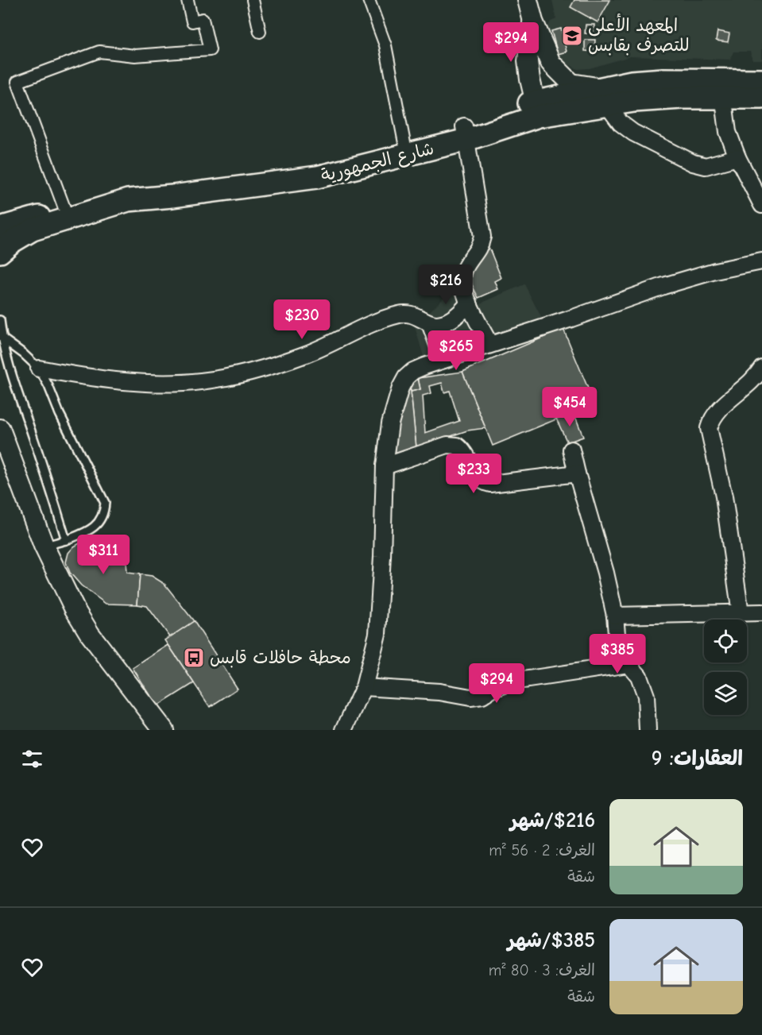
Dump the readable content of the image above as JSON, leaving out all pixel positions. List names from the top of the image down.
{
  "streets": {
    "main road": ["شارع الجمهورية"]
  },
  "places": {
    "school or university": ["المعهد الأعلى للتصرف بقابس"],
    "bus stop": ["محطة حافلات قابس"]
  },
  "page": {
    "price": [
      "$294",
      "$216",
      "$230",
      "$265",
      "$454",
      "$233",
      "$311",
      "$385",
      "$294"
    ],
    "heading": "العقارات: 9",
    "list": [
      {
        "name": "$216/شهر",
        "note": "الغرف: 2 · 56 m² · شقة"
      },
      {
        "name": "$385/شهر",
        "note": "الغرف: 3 · 80 m² · شقة"
      }
    ]
  }
}
